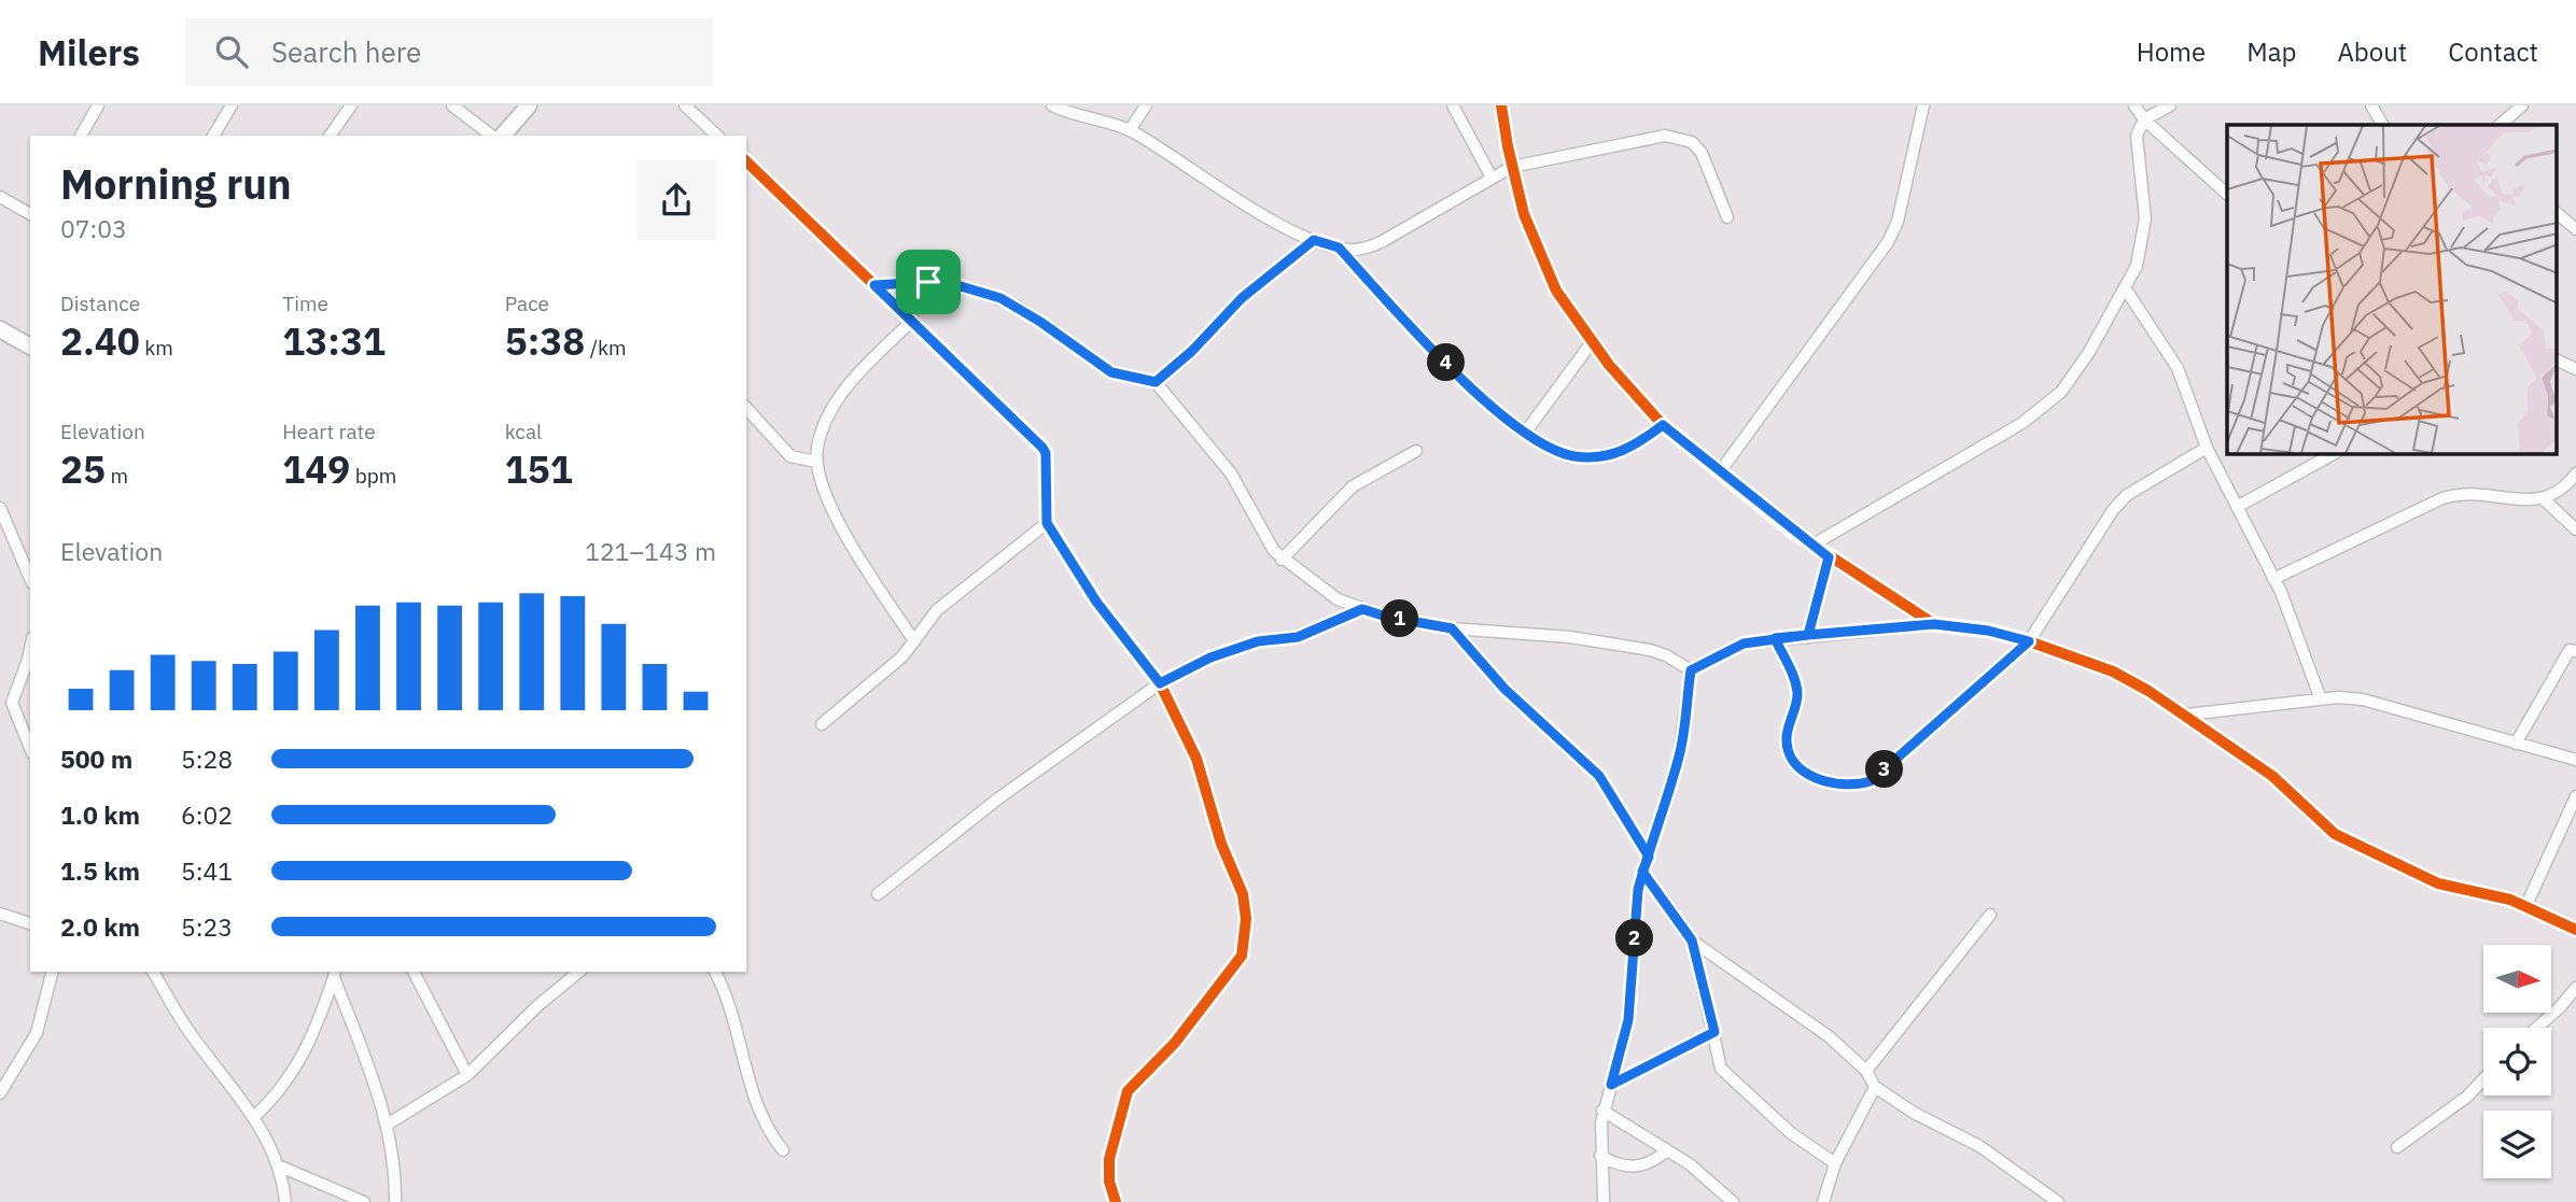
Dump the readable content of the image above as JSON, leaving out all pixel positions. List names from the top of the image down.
{
  "north": "right",
  "page": {
    "header": "Milers",
    "search": "Search here",
    "nav": [
      "Home",
      "Map",
      "About",
      "Contact"
    ],
    "heading": ["Morning run", "07:03"],
    "stats": [
      ["Distance", "2.40 km"],
      ["Time", "13:31"],
      ["Pace", "5:38 /km"],
      ["Elevation", "25 m"],
      ["Heart rate", "149 bpm"],
      ["kcal", "151"]
    ],
    "pins": [
      "4",
      "1",
      "3",
      "2"
    ],
    "chart": ["Elevation", "121–143 m"],
    "list": [
      {
        "name": "500 m",
        "note": "5:28"
      },
      {
        "name": "1.0 km",
        "note": "6:02"
      },
      {
        "name": "1.5 km",
        "note": "5:41"
      },
      {
        "name": "2.0 km",
        "note": "5:23"
      }
    ]
  }
}
